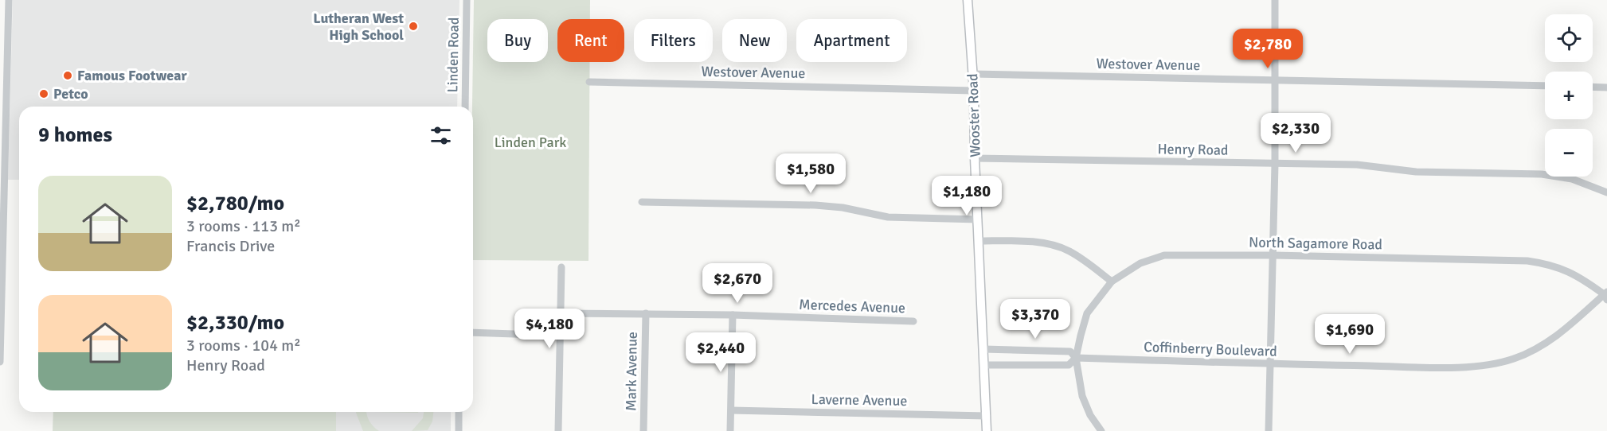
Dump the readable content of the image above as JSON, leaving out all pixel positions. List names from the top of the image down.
{
  "streets": {
    "main road": ["Wooster Road"],
    "street": [
      "Linden Road",
      "Westover Avenue",
      "Henry Road",
      "North Sagamore Road",
      "Mercedes Avenue",
      "Coffinberry Boulevard",
      "Mark Avenue",
      "Laverne Avenue"
    ]
  },
  "crossings": [
    ["Westover Avenue", "Wooster Road"],
    ["Wooster Road", "Henry Road"],
    ["Wooster Road", "Coffinberry Boulevard"],
    ["Wooster Road", "Laverne Avenue"],
    ["North Sagamore Road", "Coffinberry Boulevard"],
    ["Mercedes Avenue", "Mark Avenue"]
  ],
  "parks": ["Linden Park"],
  "places": ["Lutheran West High School", "Famous Footwear", "Petco"],
  "page": {
    "map_buttons": ["+", "−"],
    "chip": [
      "Buy",
      "Rent",
      "Filters",
      "New",
      "Apartment"
    ],
    "price": [
      "$2,780",
      "$2,330",
      "$1,580",
      "$1,180",
      "$2,670",
      "$3,370",
      "$4,180",
      "$1,690",
      "$2,440"
    ],
    "heading": "9 homes",
    "list": [
      {
        "name": "$2,780/mo",
        "note": "3 rooms · 113 m² · Francis Drive"
      },
      {
        "name": "$2,330/mo",
        "note": "3 rooms · 104 m² · Henry Road"
      }
    ]
  }
}
